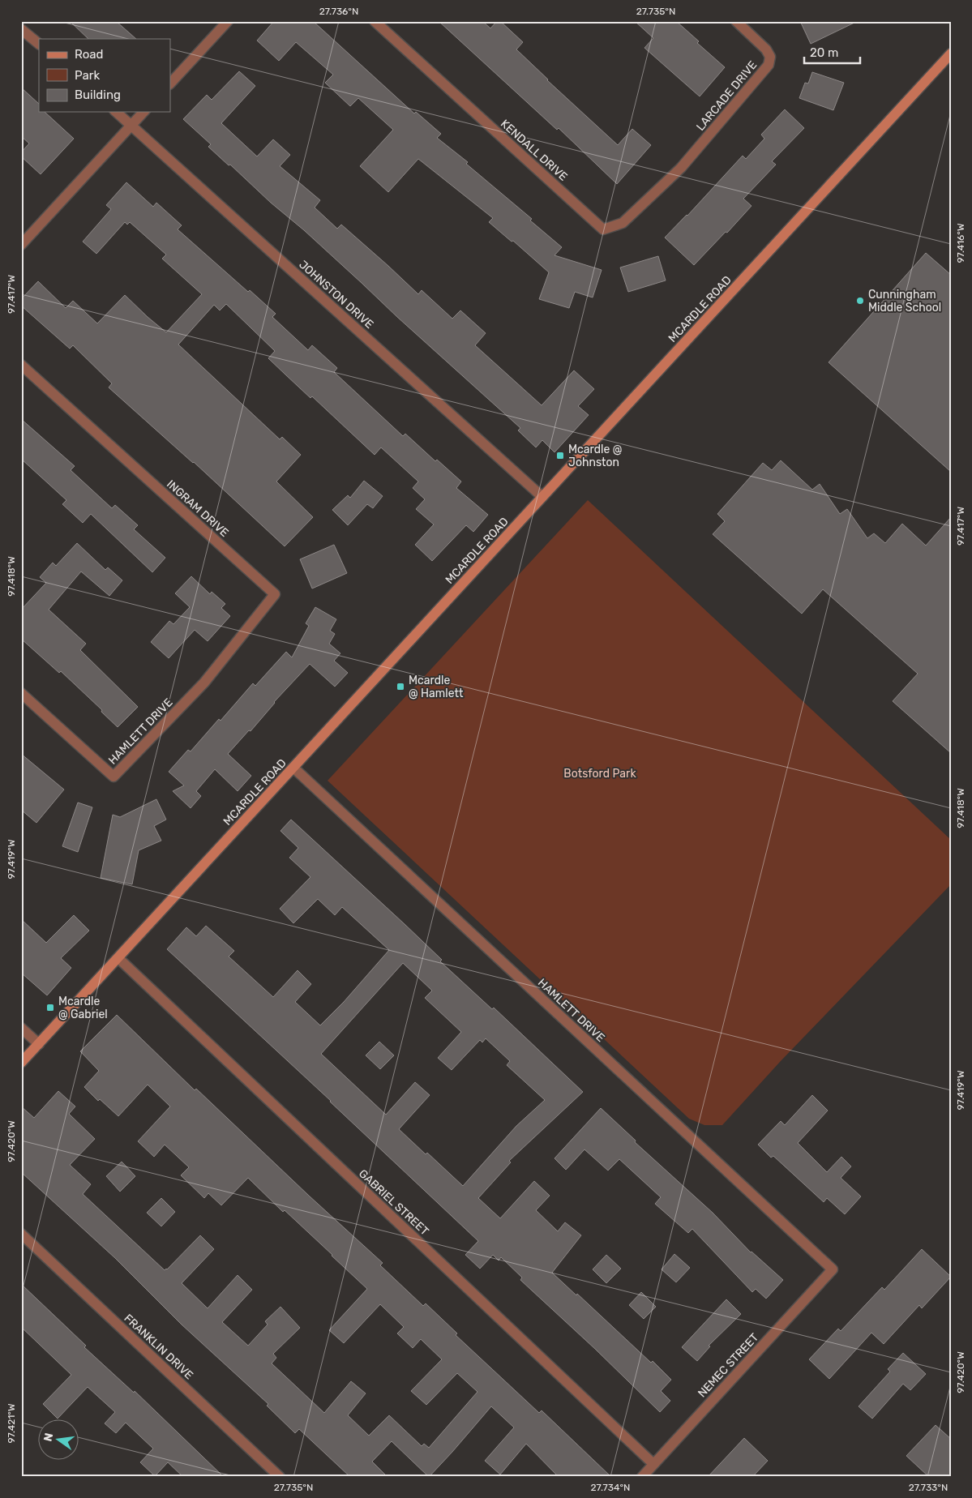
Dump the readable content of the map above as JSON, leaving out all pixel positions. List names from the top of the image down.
{
  "streets": {
    "main road": ["MCARDLE ROAD"],
    "street": [
      "LARCADE DRIVE",
      "KENDALL DRIVE",
      "JOHNSTON DRIVE",
      "INGRAM DRIVE",
      "HAMLETT DRIVE",
      "GABRIEL STREET",
      "FRANKLIN DRIVE",
      "NEMEC STREET"
    ]
  },
  "crossings": [
    ["LARCADE DRIVE", "KENDALL DRIVE"],
    ["JOHNSTON DRIVE", "MCARDLE ROAD"],
    ["MCARDLE ROAD", "HAMLETT DRIVE"],
    ["MCARDLE ROAD", "GABRIEL STREET"],
    ["INGRAM DRIVE", "HAMLETT DRIVE"],
    ["HAMLETT DRIVE", "NEMEC STREET"],
    ["GABRIEL STREET", "NEMEC STREET"]
  ],
  "parks": ["Botsford Park"],
  "places": {
    "other": ["Cunningham Middle School"],
    "transit": ["Mcardle @ Johnston", "Mcardle @ Hamlett", "Mcardle @ Gabriel"]
  },
  "legend": ["Road", "Park", "Building"],
  "scale_bar": "20 m",
  "north": "left",
  "coordinates": [
    "27.736°N",
    "27.735°N",
    "97.416°W",
    "97.417°W",
    "97.418°W",
    "97.419°W",
    "97.420°W",
    "97.421°W",
    "27.734°N",
    "27.733°N"
  ]
}
